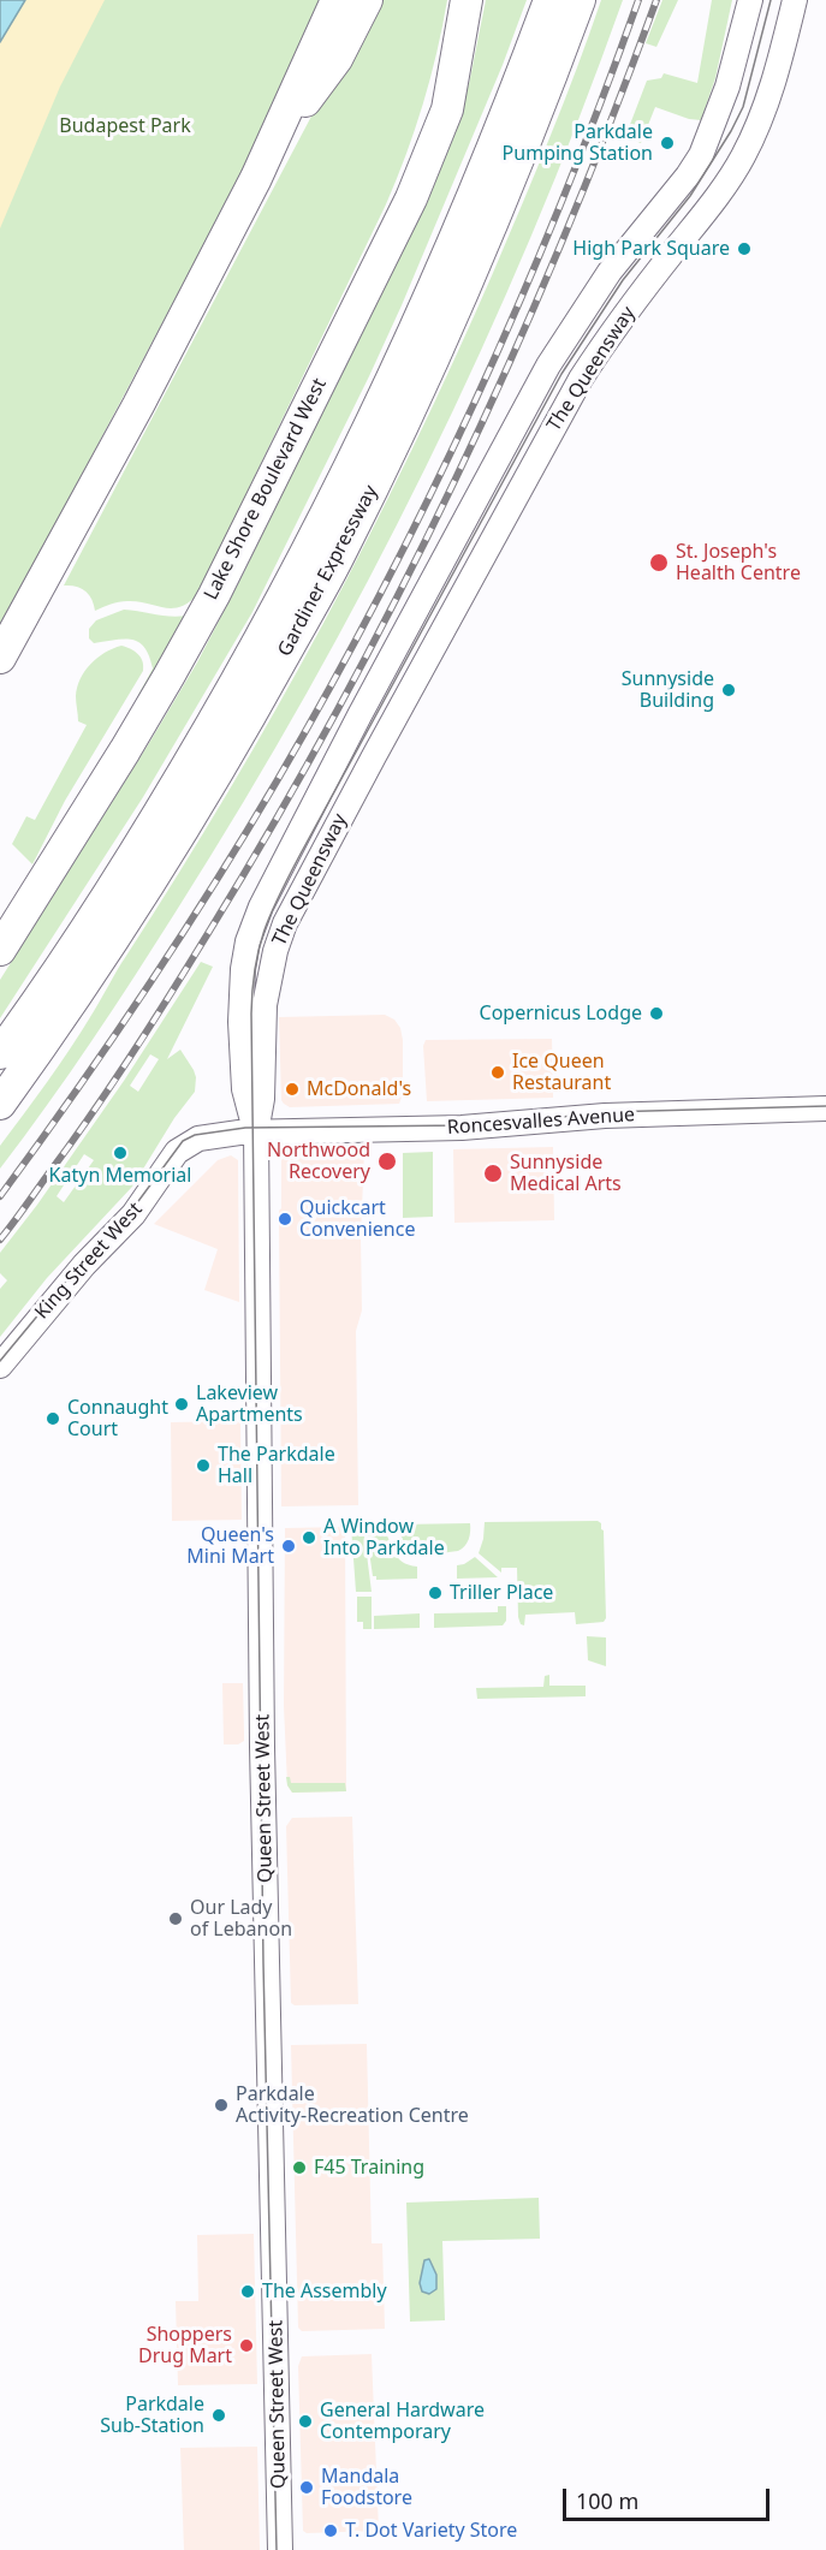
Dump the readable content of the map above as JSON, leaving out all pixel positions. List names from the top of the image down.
{
  "streets": {
    "highway": ["Lake Shore Boulevard West", "Gardiner Expressway"],
    "main road": [
      "The Queensway",
      "Roncesvalles Avenue",
      "King Street West",
      "Queen Street West"
    ]
  },
  "crossings": [
    ["The Queensway", "Roncesvalles Avenue"],
    ["The Queensway", "King Street West"],
    ["The Queensway", "Queen Street West"],
    ["Roncesvalles Avenue", "King Street West"],
    ["Roncesvalles Avenue", "Queen Street West"],
    ["King Street West", "Queen Street West"]
  ],
  "parks": ["Budapest Park"],
  "places": [
    "Parkdale Pumping Station",
    "High Park Square",
    "St. Joseph's Health Centre",
    "Sunnyside Building",
    "Copernicus Lodge",
    "Ice Queen Restaurant",
    "McDonald's",
    "Katyn Memorial",
    "Northwood Recovery",
    "Sunnyside Medical Arts",
    "Quickcart Convenience",
    "Lakeview Apartments",
    "Connaught Court",
    "The Parkdale Hall",
    "A Window Into Parkdale",
    "Queen's Mini Mart",
    "Triller Place",
    "Our Lady of Lebanon",
    "Parkdale Activity-Recreation Centre",
    "F45 Training",
    "The Assembly",
    "Shoppers Drug Mart",
    "Parkdale Sub-Station",
    "General Hardware Contemporary",
    "Mandala Foodstore",
    "T. Dot Variety Store"
  ],
  "scale_bar": "100 m"
}
